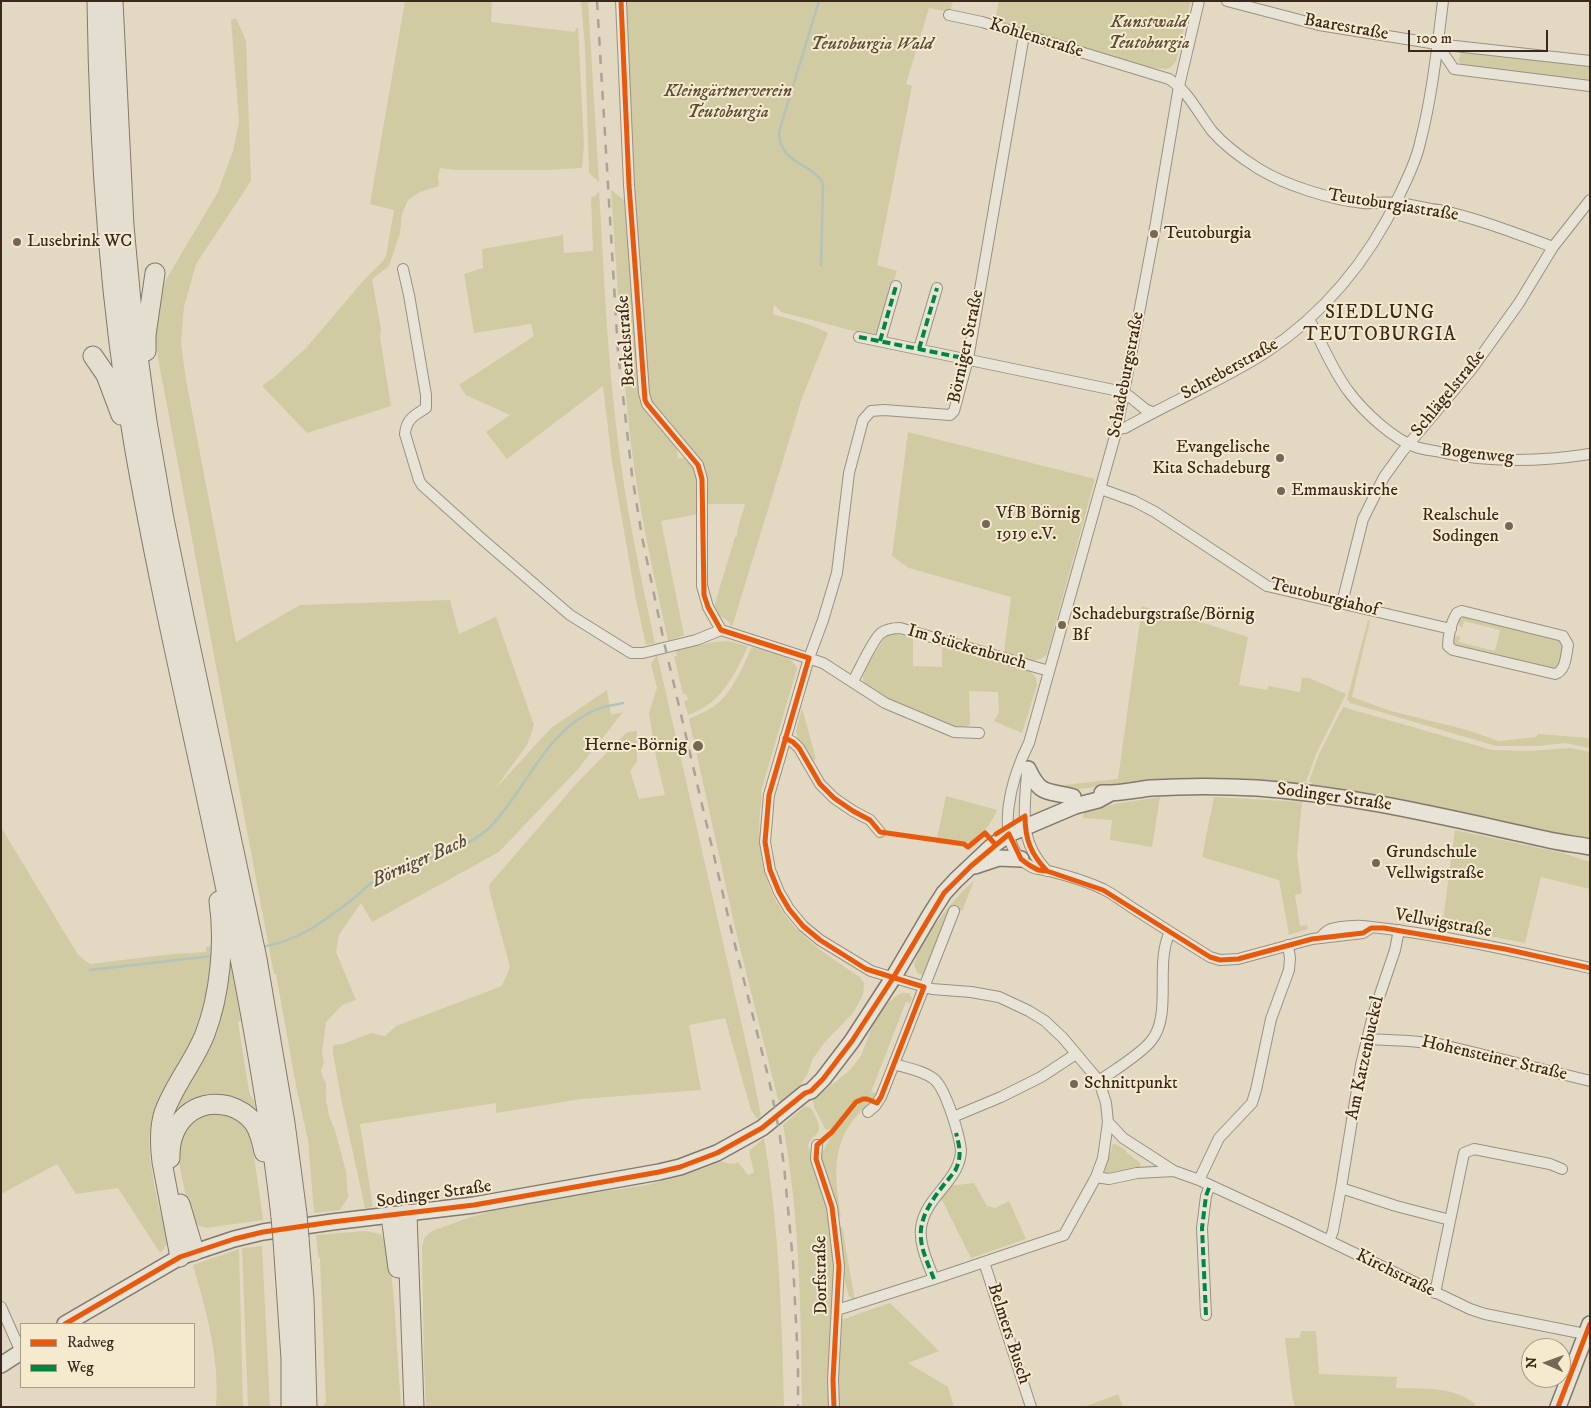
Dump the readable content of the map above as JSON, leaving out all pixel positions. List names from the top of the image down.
{
  "streets": {
    "main road": ["Sodinger Straße"],
    "street": [
      "Baarestraße",
      "Kohlenstraße",
      "Teutoburgiastraße",
      "Berkelstraße",
      "Börniger Straße",
      "Schreberstraße",
      "Schadeburgstraße",
      "Schlägelstraße",
      "Bogenweg",
      "Teutoburgiahof",
      "Im Stückenbruch",
      "Vellwigstraße",
      "Am Katzenbuckel",
      "Hohensteiner Straße",
      "Kirchstraße",
      "Dorfstraße",
      "Belmers Busch"
    ]
  },
  "crossings": [
    ["Baarestraße", "Schreberstraße"],
    ["Kohlenstraße", "Teutoburgiastraße"],
    ["Kohlenstraße", "Börniger Straße"],
    ["Kohlenstraße", "Schadeburgstraße"],
    ["Teutoburgiastraße", "Schreberstraße"],
    ["Teutoburgiastraße", "Schadeburgstraße"],
    ["Teutoburgiastraße", "Schlägelstraße"],
    ["Schreberstraße", "Schadeburgstraße"],
    ["Schreberstraße", "Bogenweg"],
    ["Schadeburgstraße", "Teutoburgiahof"],
    ["Schadeburgstraße", "Im Stückenbruch"],
    ["Schadeburgstraße", "Sodinger Straße"],
    ["Schlägelstraße", "Bogenweg"],
    ["Schlägelstraße", "Teutoburgiahof"],
    ["Sodinger Straße", "Dorfstraße"],
    ["Vellwigstraße", "Am Katzenbuckel"],
    ["Am Katzenbuckel", "Hohensteiner Straße"],
    ["Am Katzenbuckel", "Kirchstraße"],
    ["Kirchstraße", "Dorfstraße"],
    ["Dorfstraße", "Belmers Busch"]
  ],
  "districts": ["SIEDLUNG TEUTOBURGIA"],
  "water": ["Börniger Bach"],
  "parks": ["Kunstwald Teutoburgia", "Teutoburgia Wald", "Kleingärtnerverein Teutoburgia"],
  "places": [
    "Teutoburgia",
    "Lusebrink WC",
    "Evangelische Kita Schadeburg",
    "Emmauskirche",
    "VfB Börnig 1919 e.V.",
    "Realschule Sodingen",
    "Schadeburgstraße/Börnig Bf",
    "Herne-Börnig",
    "Grundschule Vellwigstraße",
    "Schnittpunkt"
  ],
  "legend": ["Radweg", "Weg"],
  "scale_bar": "100 m",
  "north": "left"
}
